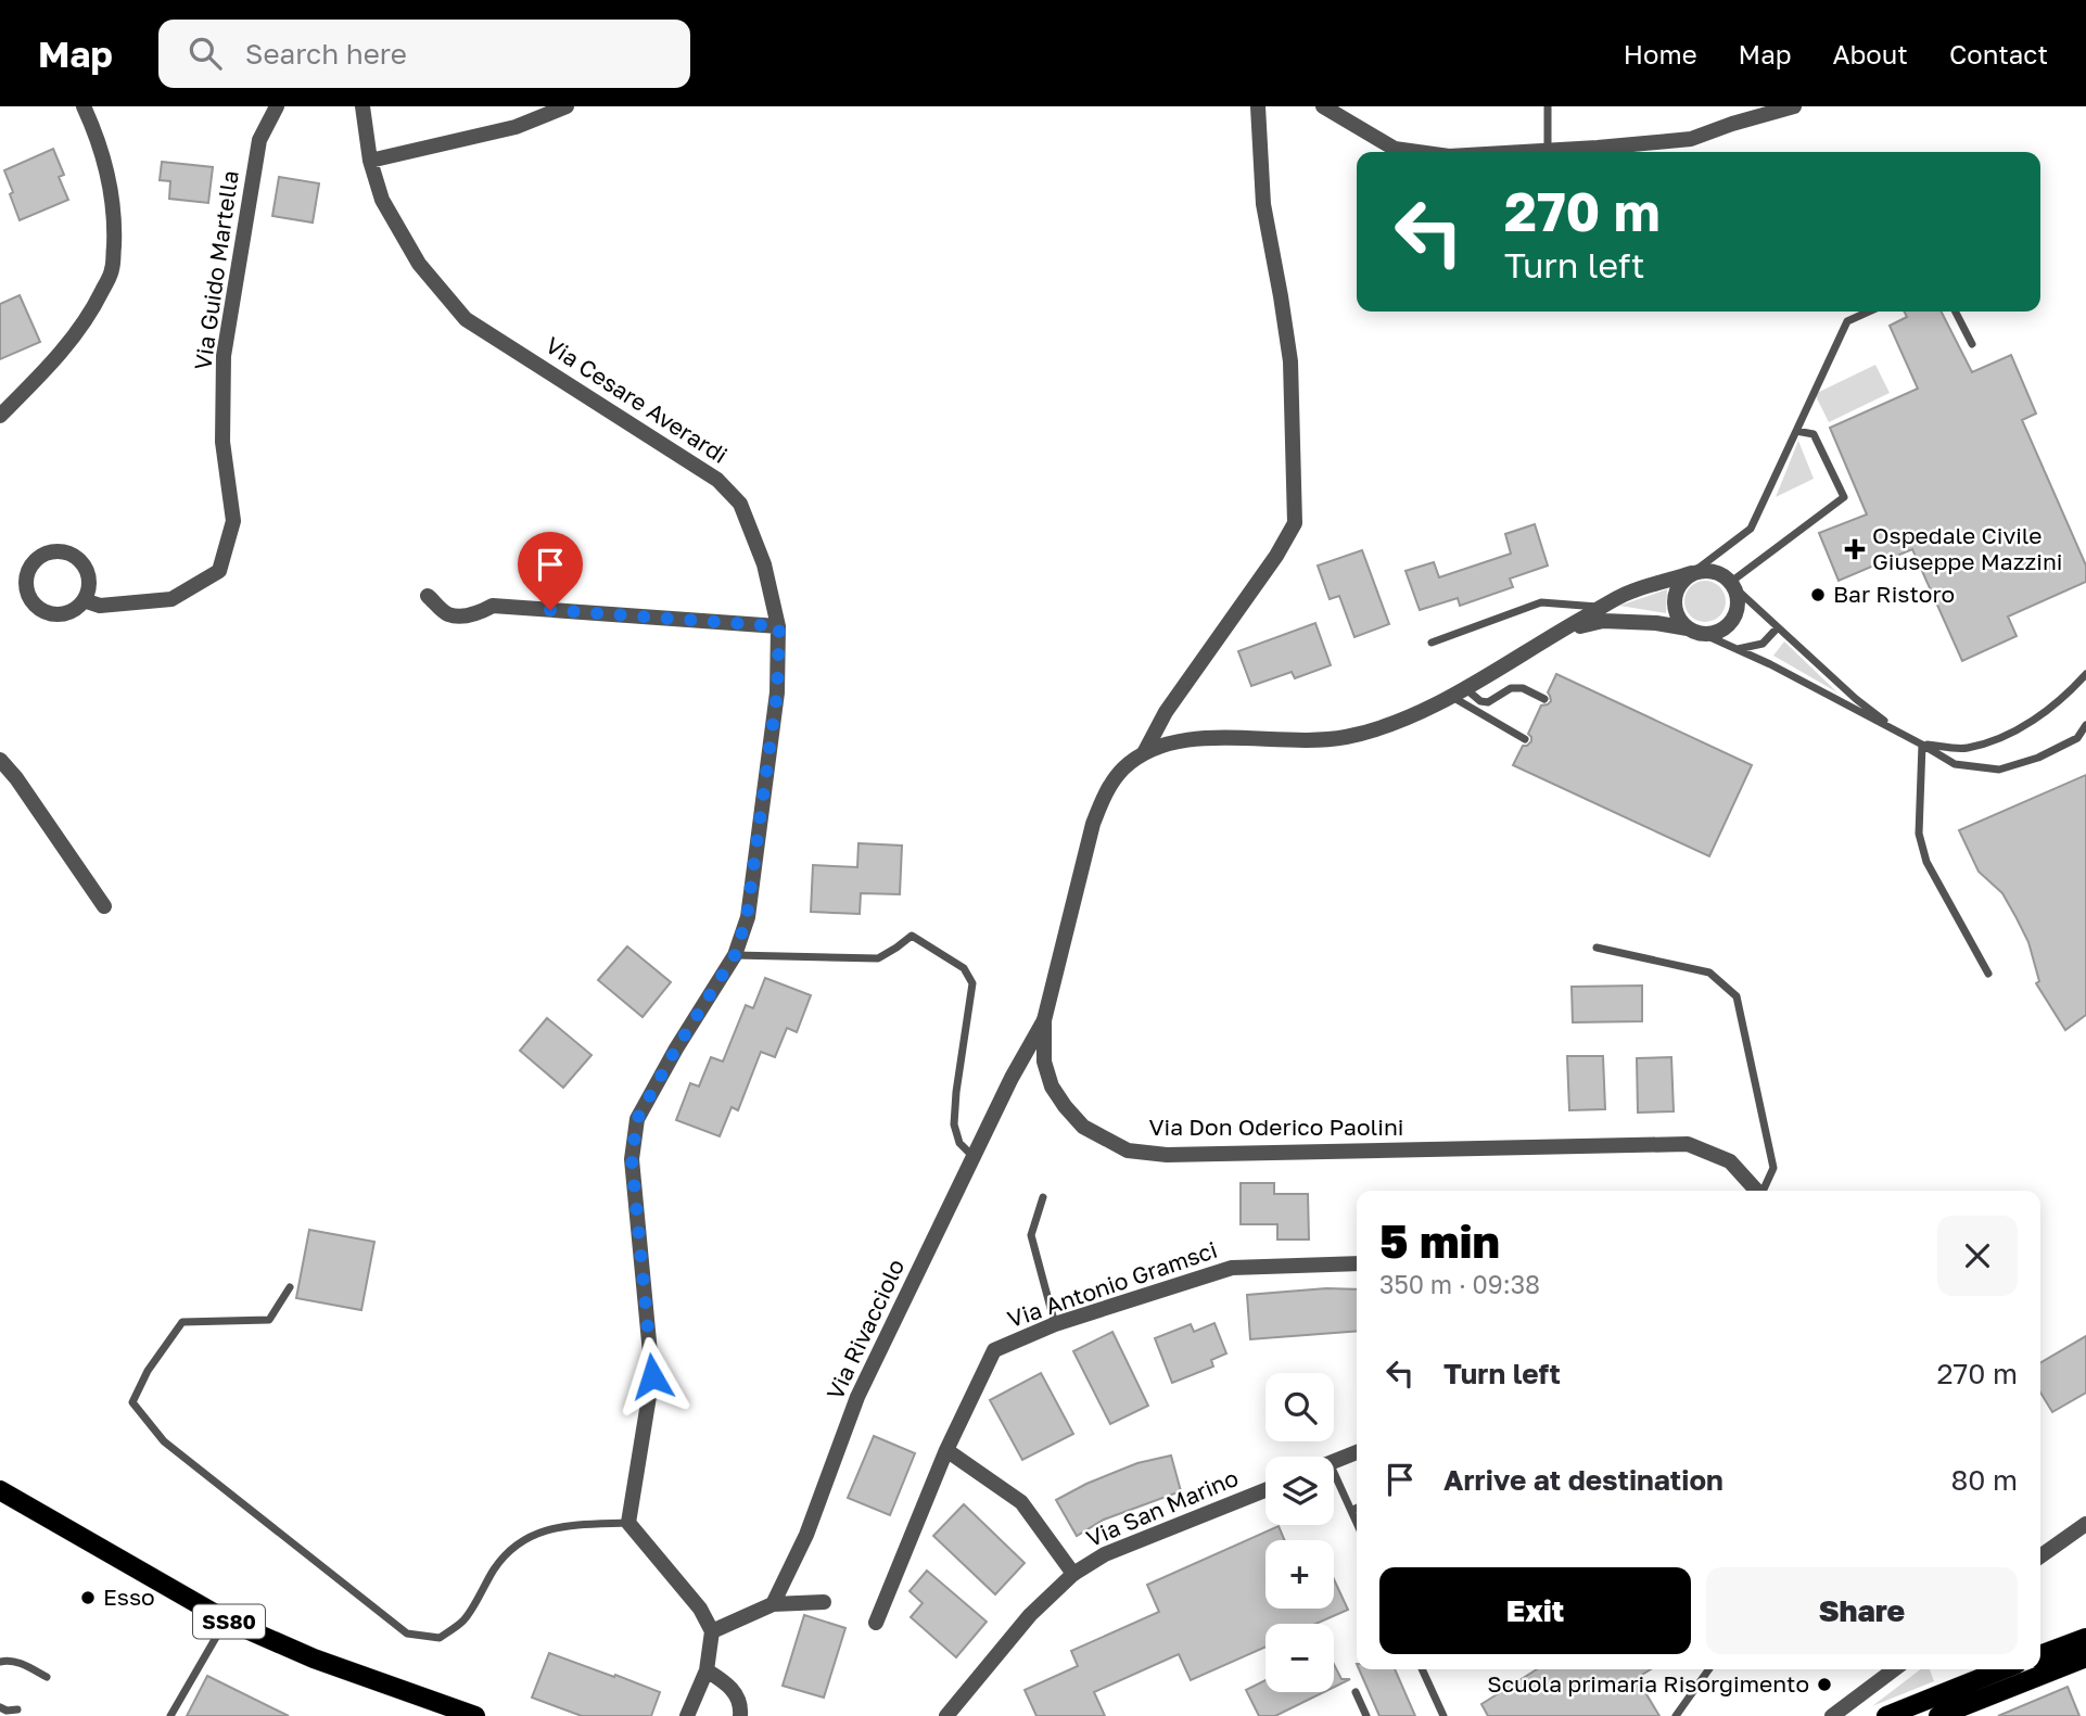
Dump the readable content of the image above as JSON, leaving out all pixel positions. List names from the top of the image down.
{
  "streets": {
    "main road": ["SS80"],
    "street": [
      "Via Guido Martella",
      "Via Cesare Averardi",
      "Via Don Oderico Paolini",
      "Via Antonio Gramsci",
      "Via Rivacciolo",
      "Via San Marino"
    ]
  },
  "crossings": [
    ["Via Don Oderico Paolini", "Via Rivacciolo"]
  ],
  "places": {
    "health": ["Ospedale Civile Giuseppe Mazzini"],
    "other": ["Bar Ristoro", "Esso", "Scuola primaria Risorgimento"]
  },
  "page": {
    "header": "Map",
    "search": "Search here",
    "nav": [
      "Home",
      "Map",
      "About",
      "Contact"
    ],
    "turn": ["270 m", "Turn left"],
    "heading": ["5 min", "350 m · 09:38"],
    "list": [
      {
        "name": "Turn left",
        "value": "270 m"
      },
      {
        "name": "Arrive at destination",
        "value": "80 m"
      }
    ],
    "map_buttons": ["+", "−"],
    "buttons": ["Exit", "Share"]
  }
}
